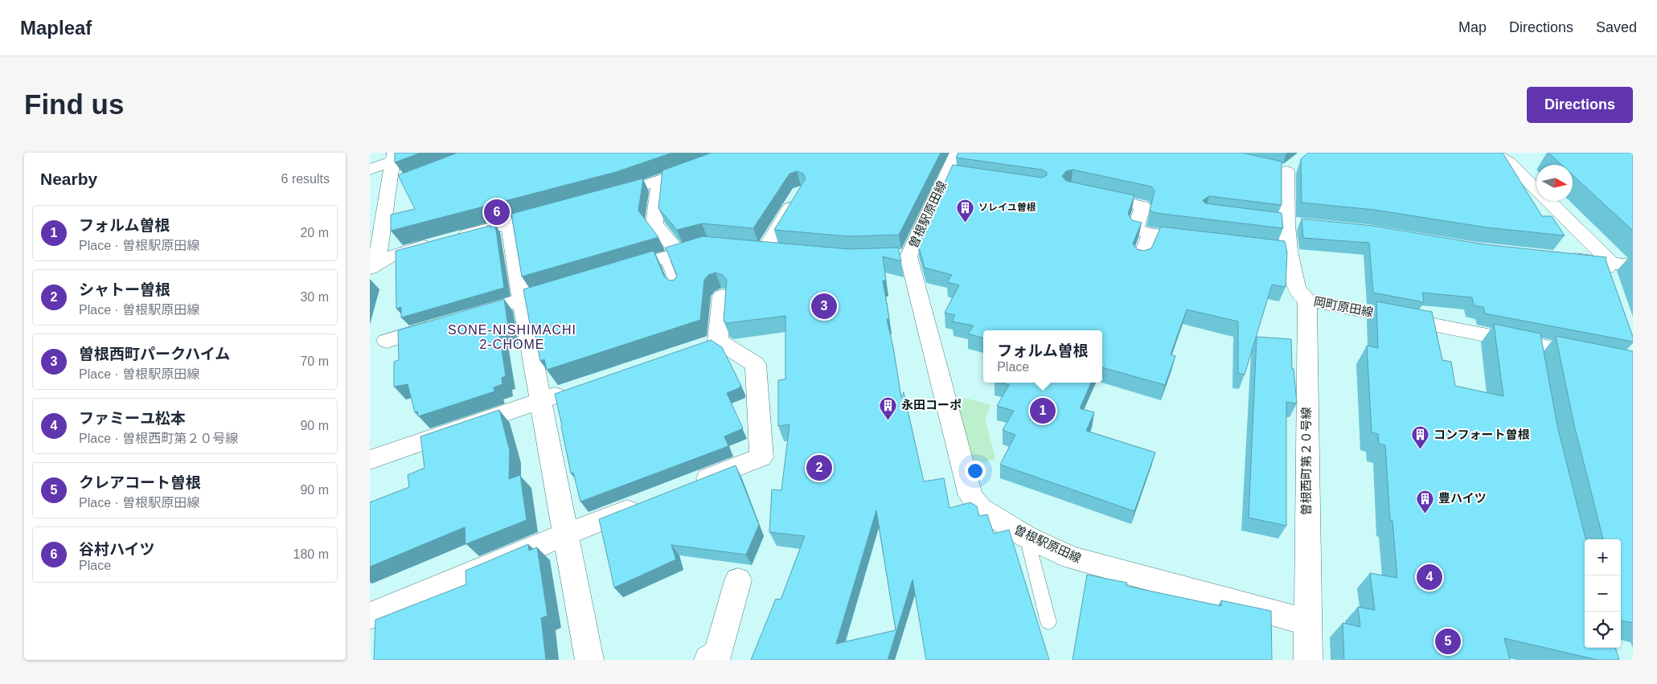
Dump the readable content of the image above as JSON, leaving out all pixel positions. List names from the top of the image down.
{
  "streets": {
    "street": ["曽根駅原田線", "岡町原田線", "曽根西町第２０号線"]
  },
  "crossings": [
    ["曽根駅原田線", "曽根西町第２０号線"],
    ["岡町原田線", "曽根西町第２０号線"]
  ],
  "districts": ["SONE-NISHIMACHI 2-CHOME"],
  "places": {
    "building": [
      "ソレイユ曽根",
      "永田コーポ",
      "コンフォート曽根",
      "豊ハイツ"
    ]
  },
  "north": "right",
  "page": {
    "header": "Mapleaf",
    "nav": ["Map", "Directions", "Saved"],
    "buttons": "Directions",
    "title": "Find us",
    "heading": ["Nearby", "6 results"],
    "pins": [
      "6",
      "3",
      "1",
      "2",
      "4",
      "5"
    ],
    "list": [
      {
        "mark": "1",
        "name": "フォルム曽根",
        "note": "Place · 曽根駅原田線",
        "value": "20 m"
      },
      {
        "mark": "2",
        "name": "シャトー曽根",
        "note": "Place · 曽根駅原田線",
        "value": "30 m"
      },
      {
        "mark": "3",
        "name": "曽根西町パークハイム",
        "note": "Place · 曽根駅原田線",
        "value": "70 m"
      },
      {
        "mark": "4",
        "name": "ファミーユ松本",
        "note": "Place · 曽根西町第２０号線",
        "value": "90 m"
      },
      {
        "mark": "5",
        "name": "クレアコート曽根",
        "note": "Place · 曽根駅原田線",
        "value": "90 m"
      },
      {
        "mark": "6",
        "name": "谷村ハイツ",
        "note": "Place",
        "value": "180 m"
      }
    ],
    "popup": ["フォルム曽根", "Place"],
    "map_buttons": ["+", "−"]
  }
}
